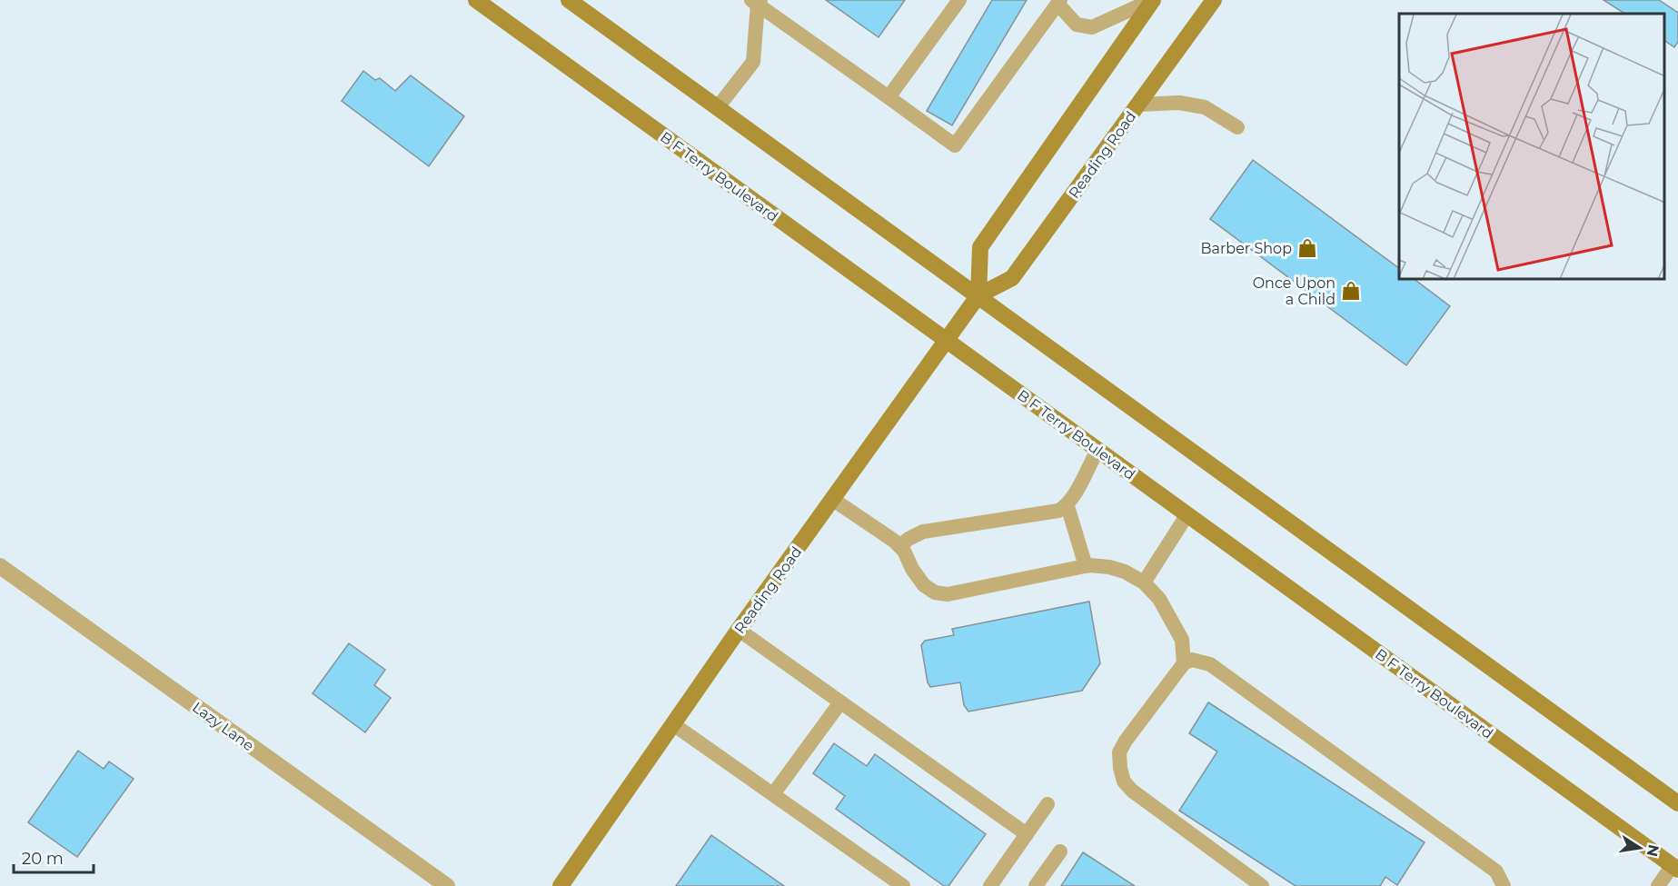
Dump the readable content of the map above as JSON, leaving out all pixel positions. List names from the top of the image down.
{
  "streets": {
    "main road": ["Reading Road", "B F Terry Boulevard"],
    "street": ["Lazy Lane"]
  },
  "crossings": [
    ["Reading Road", "B F Terry Boulevard"]
  ],
  "places": {
    "shop": ["Barber Shop", "Once Upon a Child"]
  },
  "scale_bar": "20 m",
  "north": "right"
}
